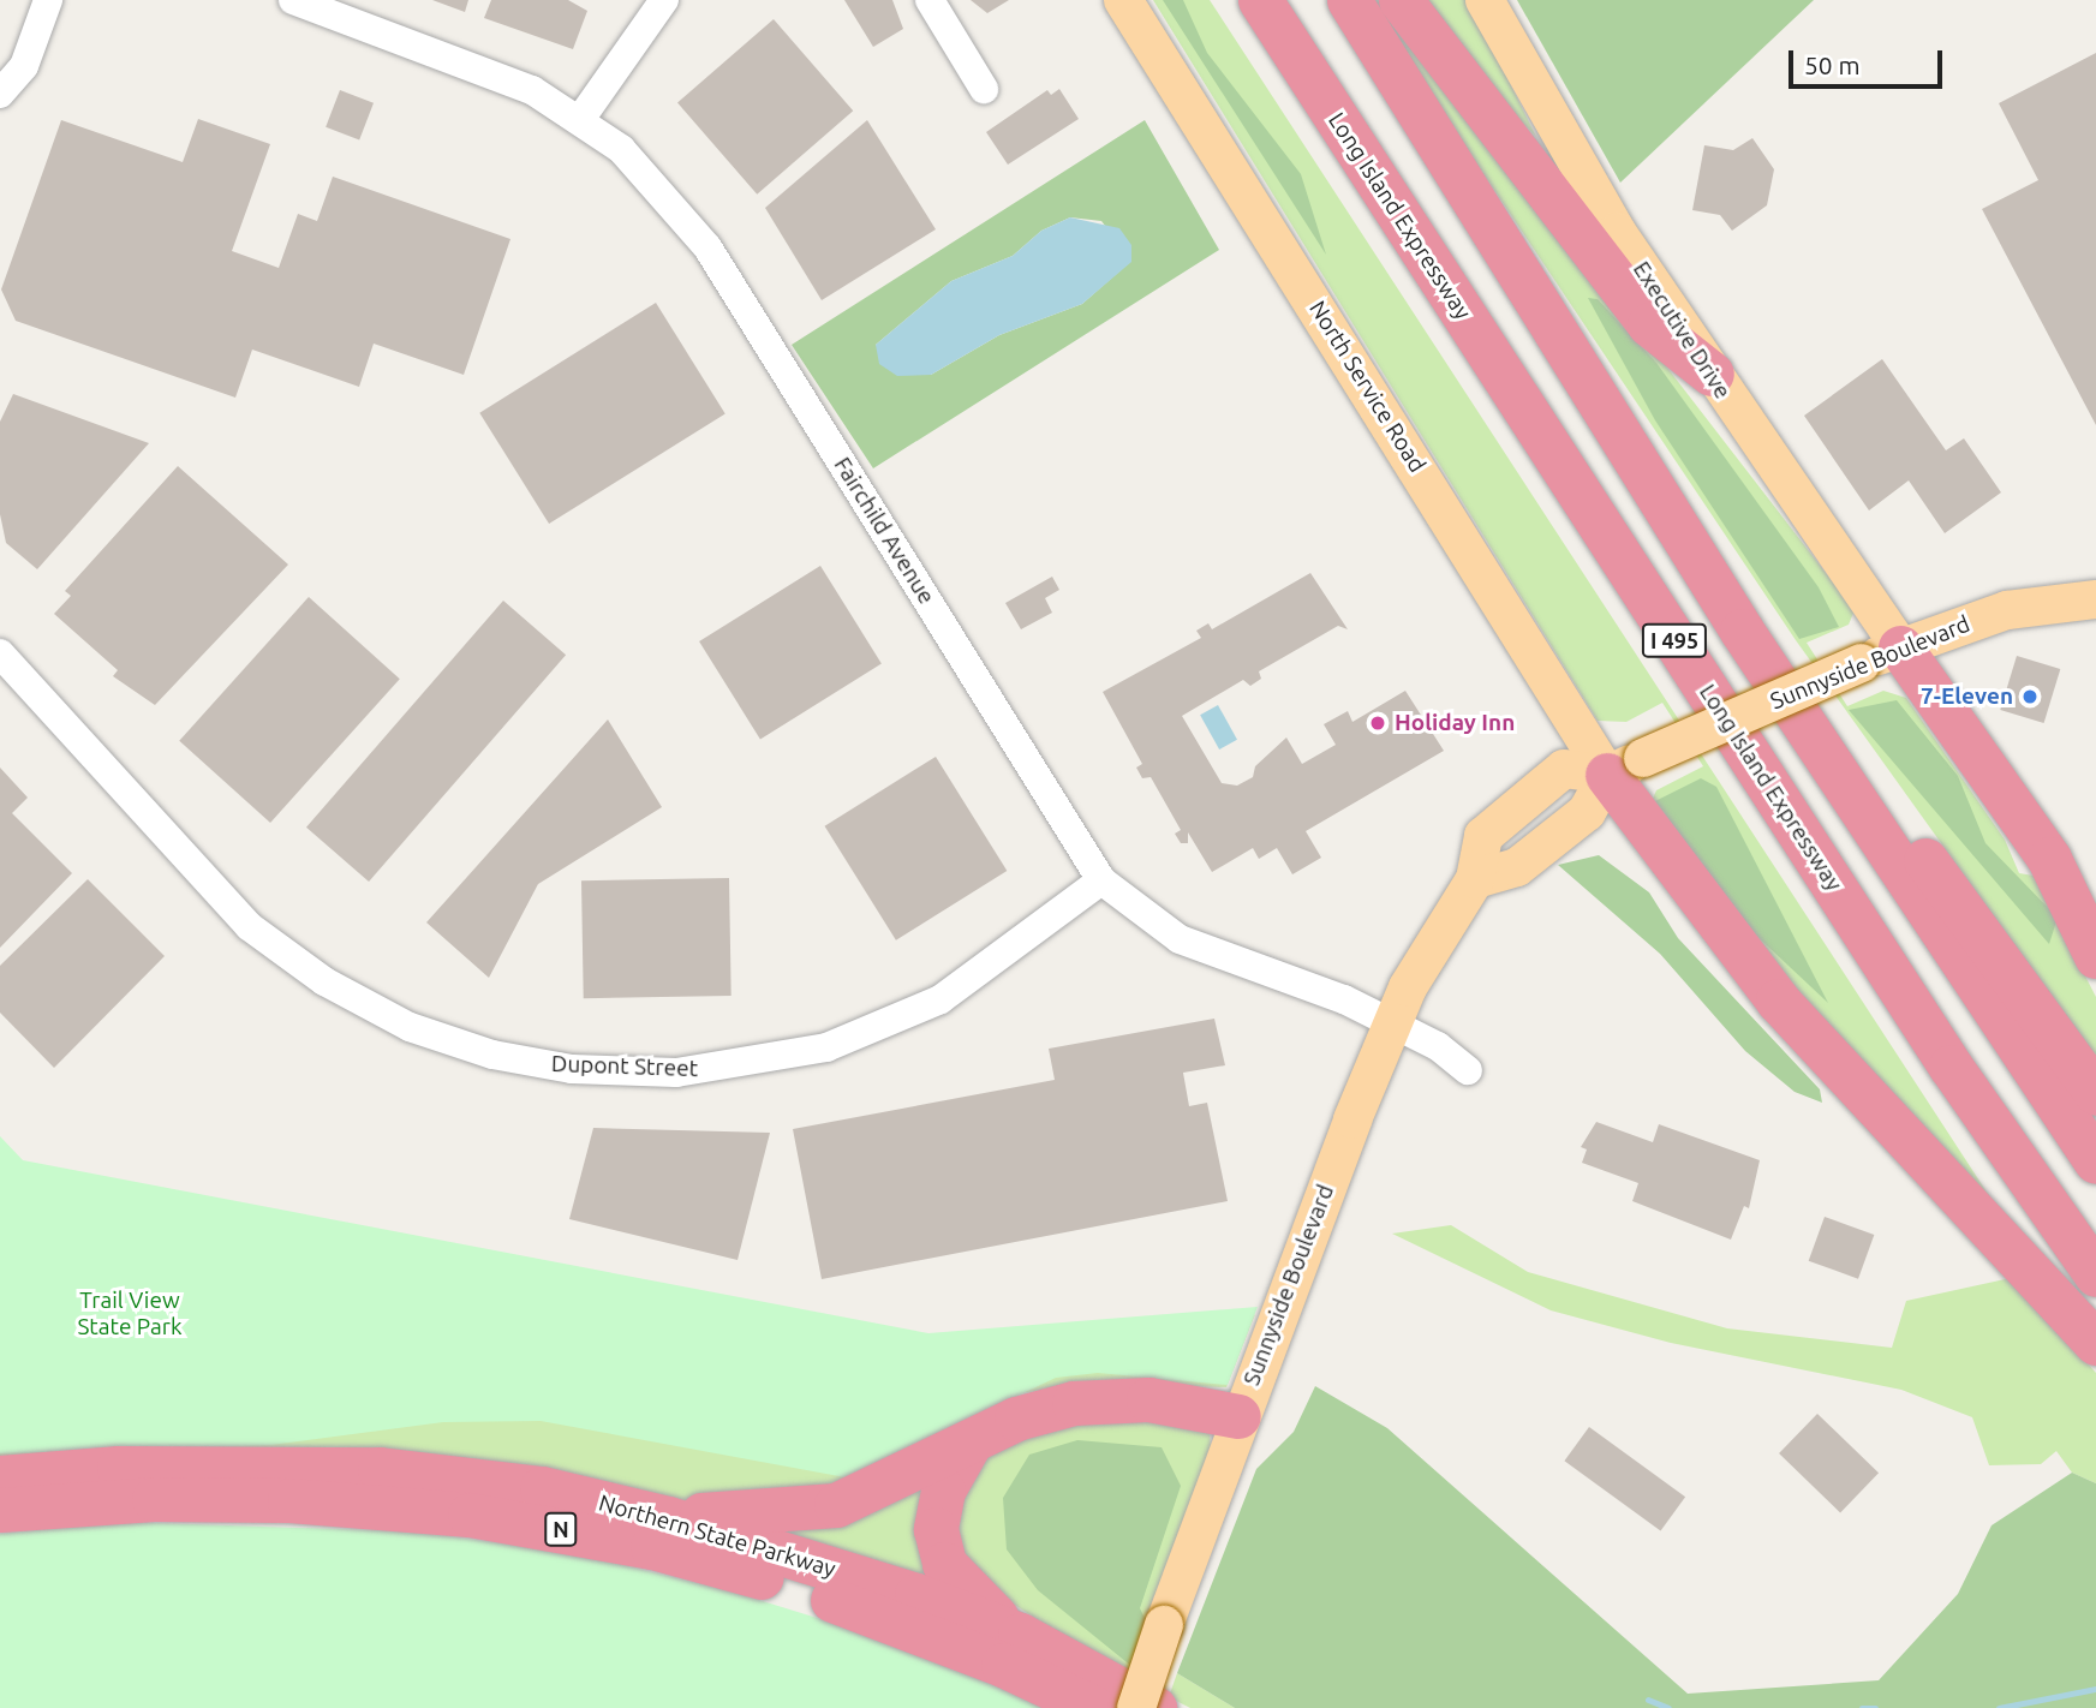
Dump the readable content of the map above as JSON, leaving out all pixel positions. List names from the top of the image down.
{
  "streets": {
    "highway": [
      "Long Island Expressway",
      "I 495",
      "N",
      "Northern State Parkway"
    ],
    "main road": ["Executive Drive", "North Service Road", "Sunnyside Boulevard"],
    "street": ["Fairchild Avenue", "Dupont Street"]
  },
  "crossings": [
    ["Executive Drive", "Sunnyside Boulevard"],
    ["North Service Road", "Sunnyside Boulevard"],
    ["Fairchild Avenue", "Sunnyside Boulevard"],
    ["Fairchild Avenue", "Dupont Street"]
  ],
  "parks": ["Trail View State Park"],
  "places": ["7-Eleven", "Holiday Inn"],
  "scale_bar": "50 m"
}
